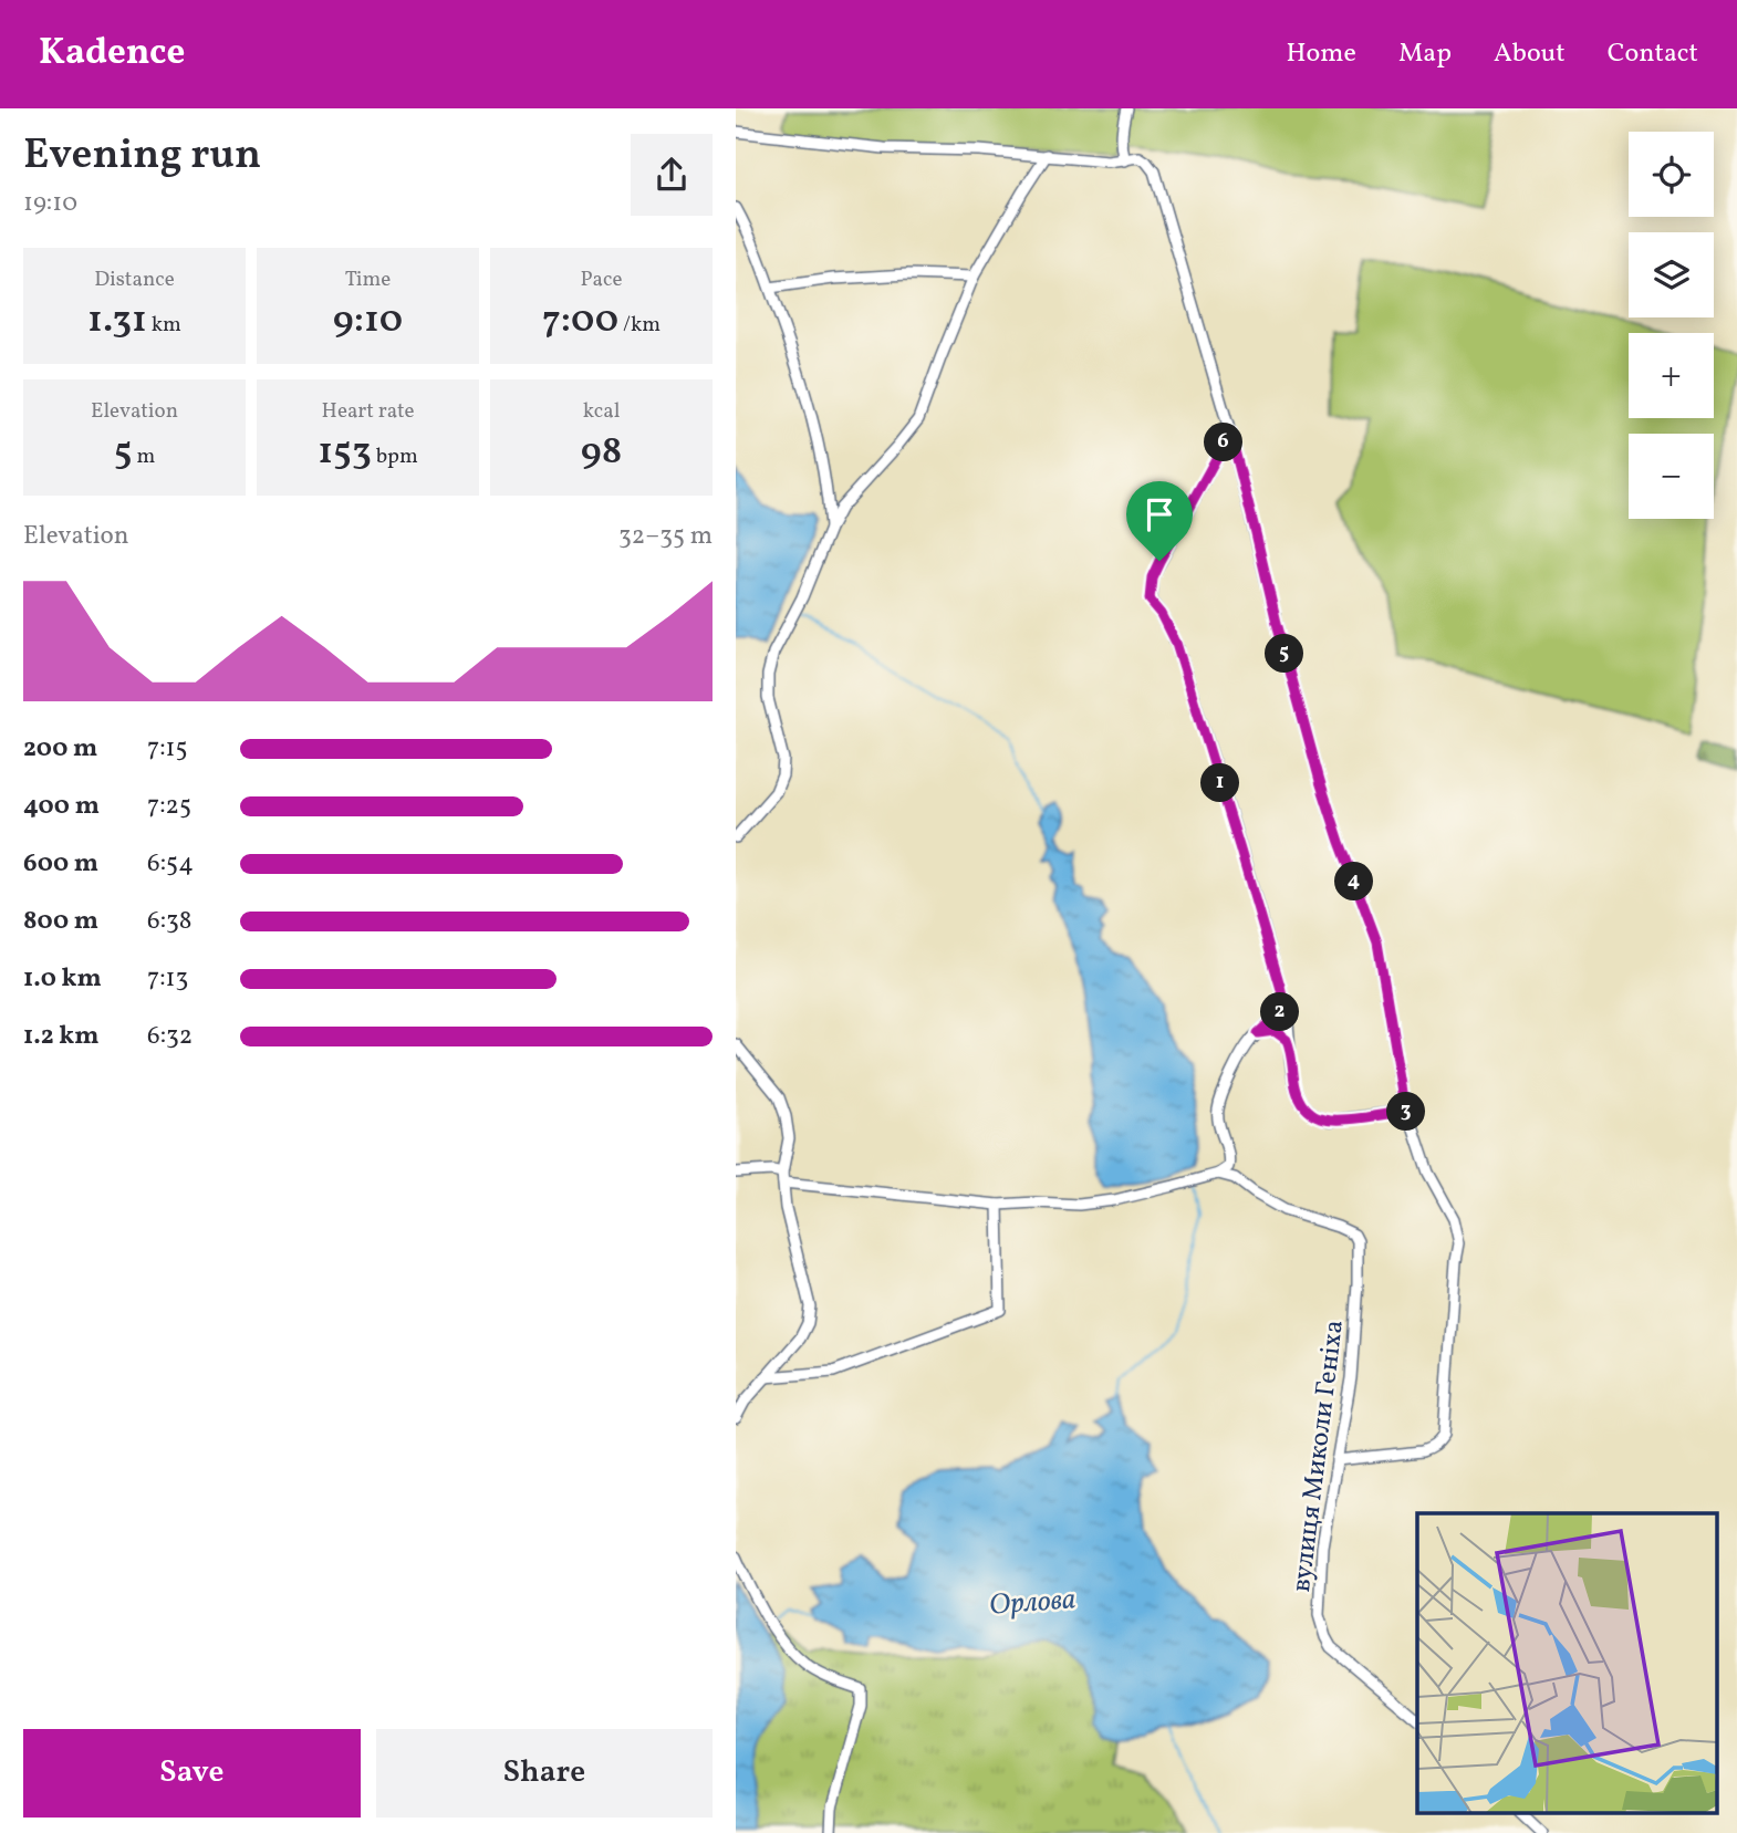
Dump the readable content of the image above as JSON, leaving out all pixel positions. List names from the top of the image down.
{
  "streets": {
    "street": ["вулиця Миколи Геніха"]
  },
  "water": ["Орлова"],
  "page": {
    "header": "Kadence",
    "nav": [
      "Home",
      "Map",
      "About",
      "Contact"
    ],
    "heading": ["Evening run", "19:10"],
    "map_buttons": ["+", "−"],
    "stats": [
      ["Distance", "1.31 km"],
      ["Time", "9:10"],
      ["Pace", "7:00 /km"],
      ["Elevation", "5 m"],
      ["Heart rate", "153 bpm"],
      ["kcal", "98"]
    ],
    "pins": [
      "6",
      "5",
      "1",
      "4",
      "2",
      "3"
    ],
    "chart": ["Elevation", "32–35 m"],
    "list": [
      {
        "name": "200 m",
        "note": "7:15"
      },
      {
        "name": "400 m",
        "note": "7:25"
      },
      {
        "name": "600 m",
        "note": "6:54"
      },
      {
        "name": "800 m",
        "note": "6:38"
      },
      {
        "name": "1.0 km",
        "note": "7:13"
      },
      {
        "name": "1.2 km",
        "note": "6:32"
      }
    ],
    "buttons": ["Save", "Share"]
  }
}
